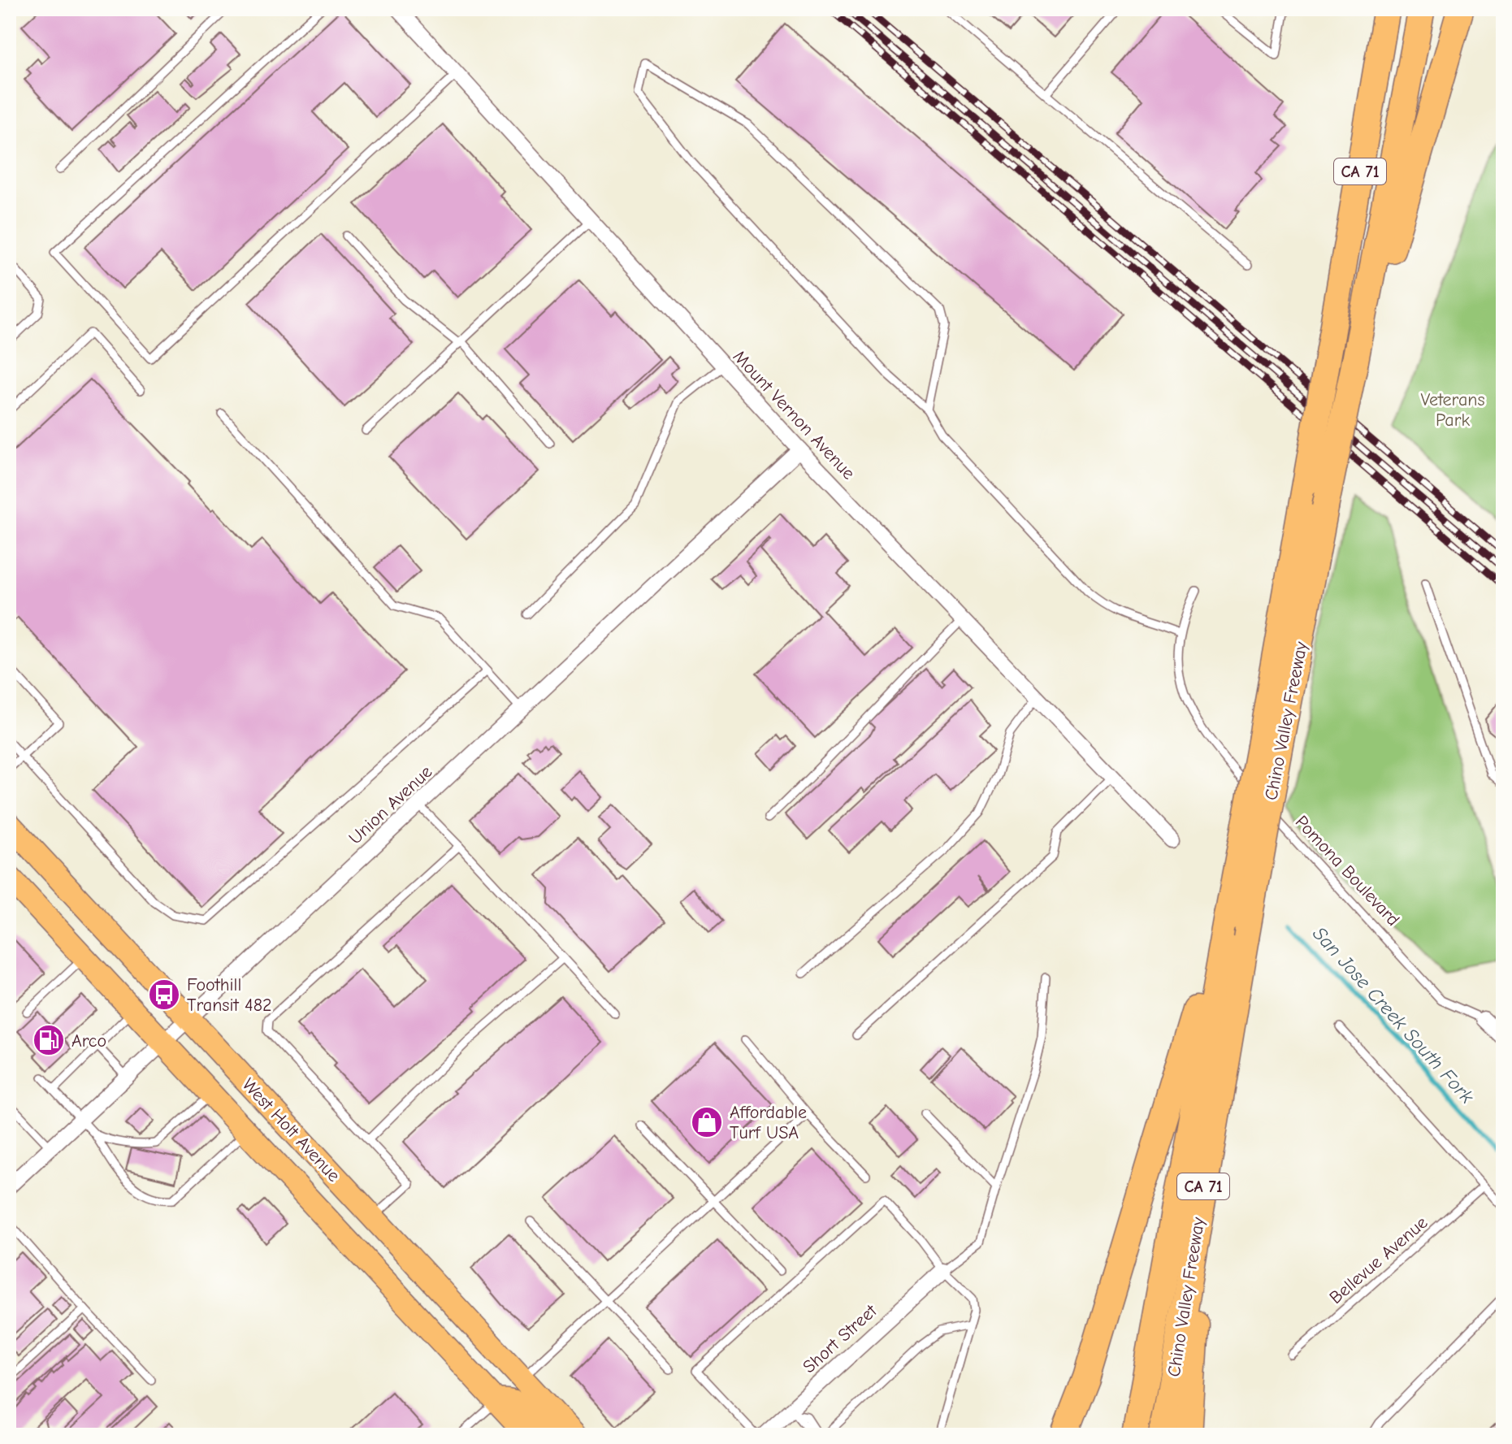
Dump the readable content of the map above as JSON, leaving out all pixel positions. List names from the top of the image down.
{
  "streets": {
    "highway": ["CA 71", "Chino Valley Freeway"],
    "main road": ["West Holt Avenue"],
    "street": [
      "Mount Vernon Avenue",
      "Union Avenue",
      "Pomona Boulevard",
      "Short Street"
    ],
    "lane": ["Bellevue Avenue"]
  },
  "crossings": [
    ["Mount Vernon Avenue", "Union Avenue"],
    ["Union Avenue", "West Holt Avenue"]
  ],
  "water": ["San Jose Creek South Fork"],
  "parks": ["Veterans Park"],
  "places": {
    "bus stop": ["Foothill Transit 482"],
    "fuel station": ["Arco"],
    "shop": ["Affordable Turf USA"]
  }
}
